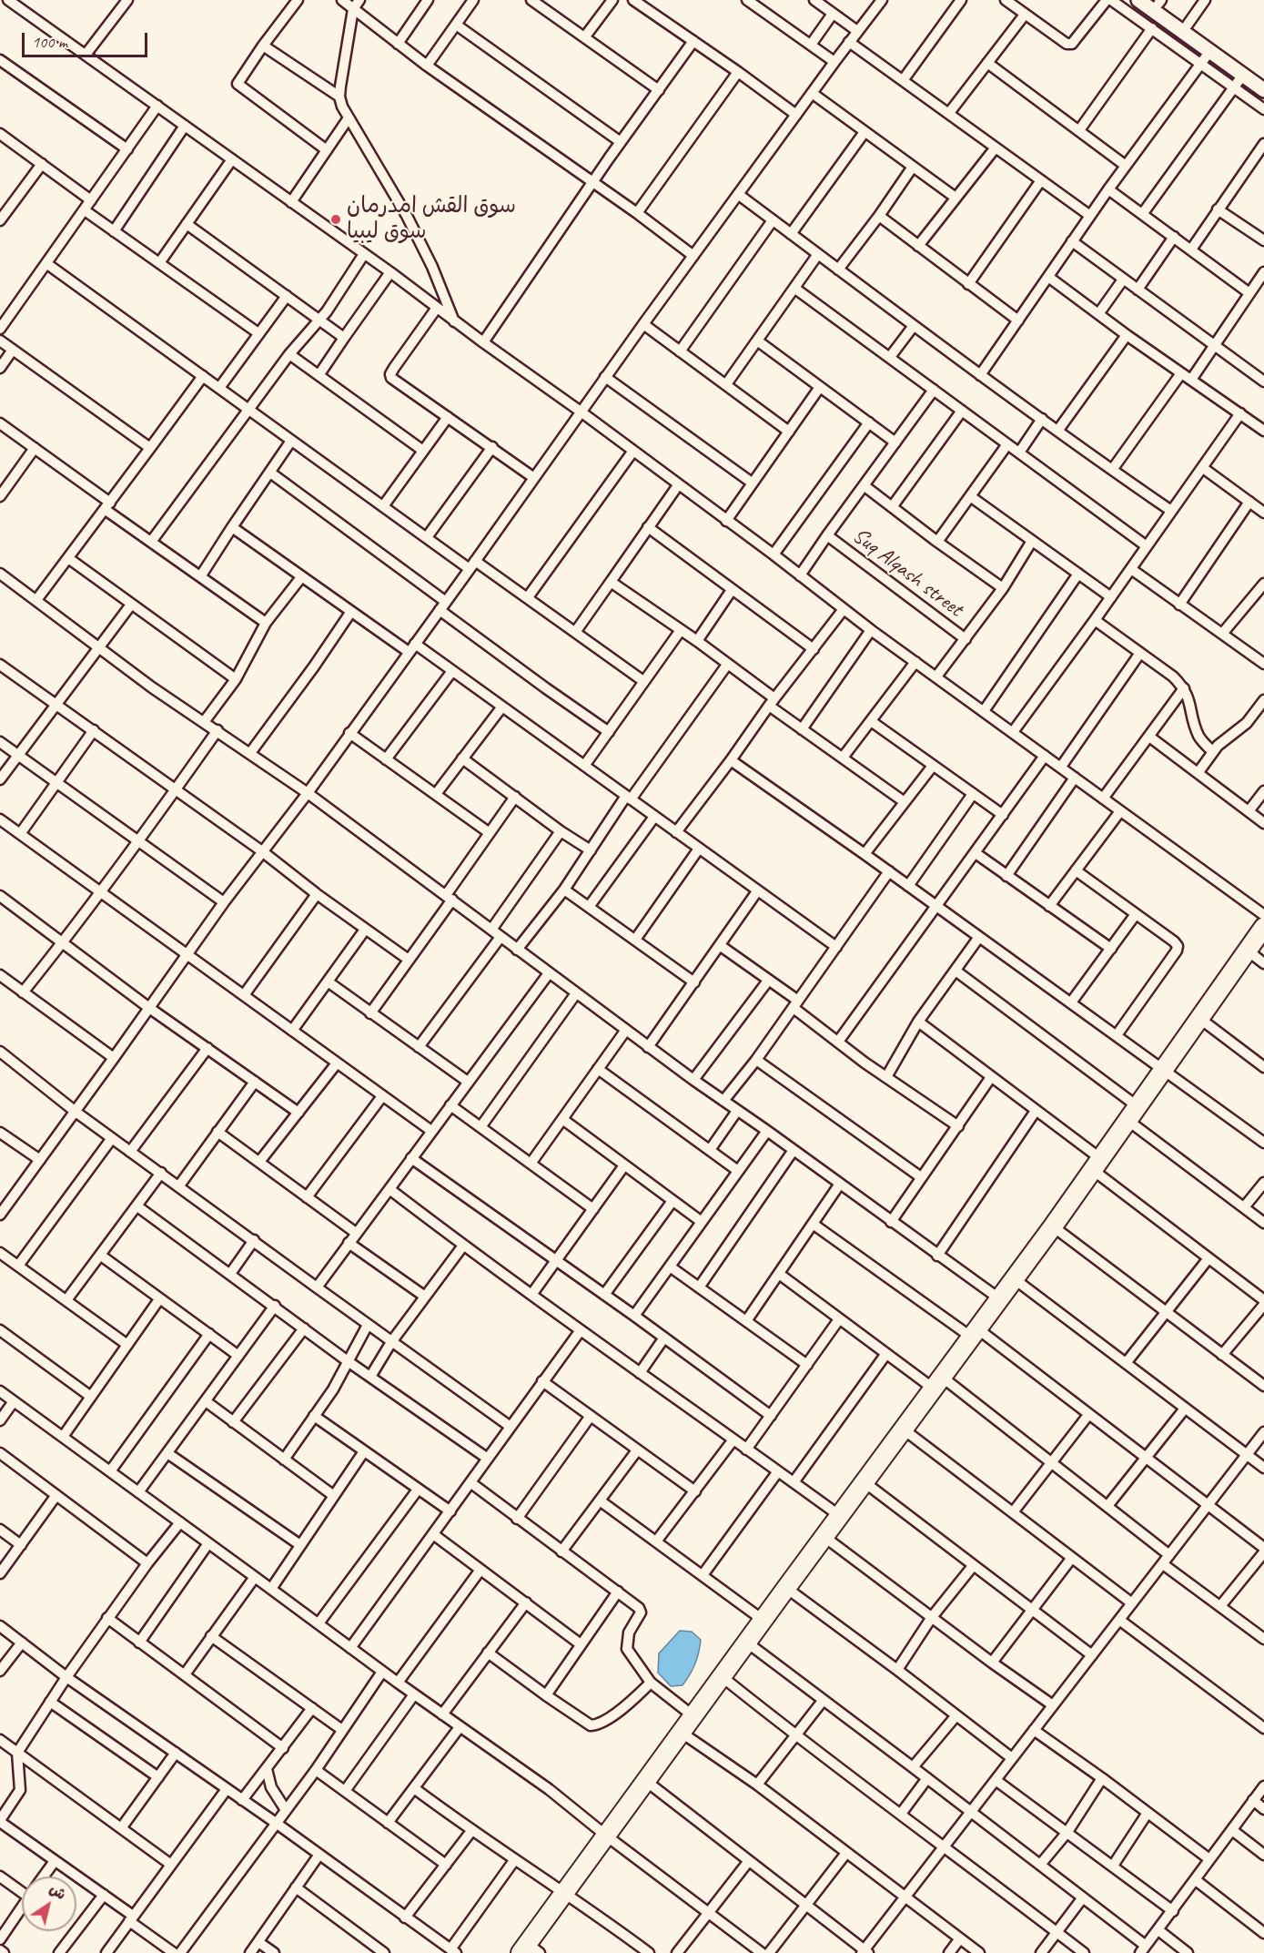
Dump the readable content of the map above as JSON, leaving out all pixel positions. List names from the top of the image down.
{
  "streets": {
    "street": ["Suq Alqash street"]
  },
  "places": ["سوق القش امدرمان سوق ليبيا"],
  "scale_bar": "100 m",
  "north": "top right"
}
